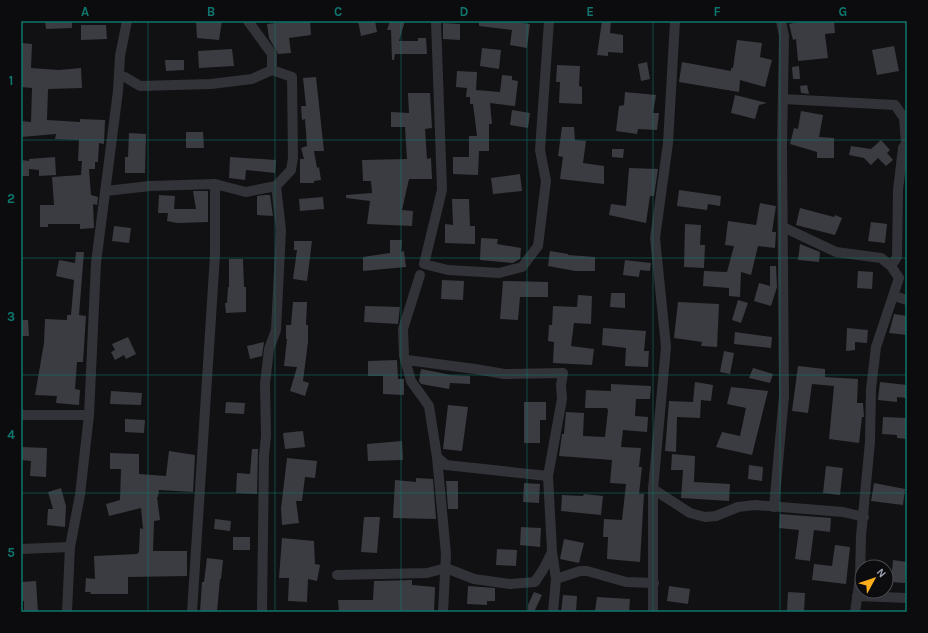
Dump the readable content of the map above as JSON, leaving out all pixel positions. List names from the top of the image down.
{
  "north": "top right",
  "grid": {
    "columns": [
      "A",
      "B",
      "C",
      "D",
      "E",
      "F",
      "G"
    ],
    "rows": [
      "1",
      "2",
      "3",
      "4",
      "5"
    ]
  }
}
